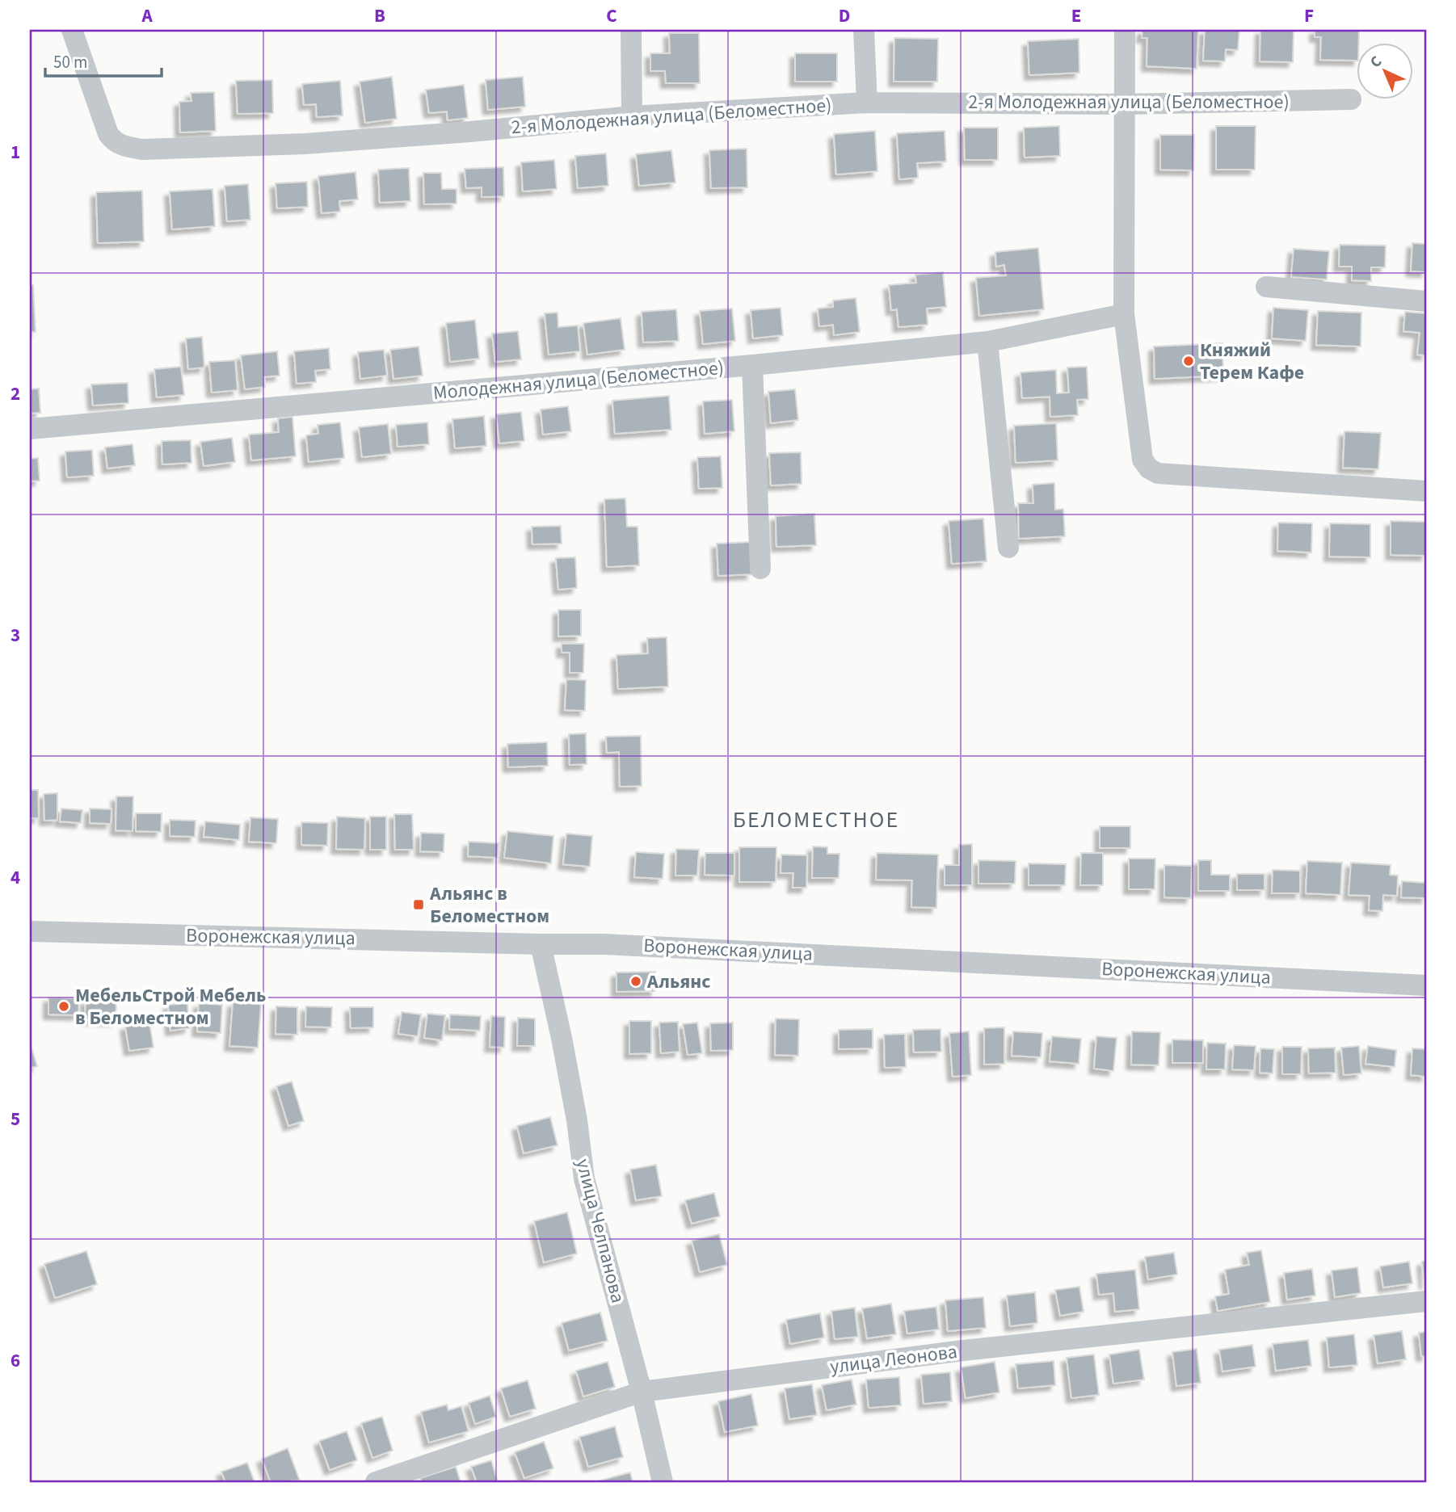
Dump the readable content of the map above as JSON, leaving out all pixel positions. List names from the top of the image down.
{
  "streets": {
    "street": [
      "2-я Молодежная улица (Беломестное)",
      "Молодежная улица (Беломестное)",
      "Воронежская улица",
      "улица Челпанова",
      "улица Леонова"
    ]
  },
  "crossings": [
    ["Воронежская улица", "улица Челпанова"],
    ["улица Челпанова", "улица Леонова"]
  ],
  "districts": ["БЕЛОМЕСТНОЕ"],
  "places": {
    "other": ["Княжий Терем Кафе", "Альянс", "МебельСтрой Мебель в Беломестном"],
    "transit": ["Альянс в Беломестном"]
  },
  "scale_bar": "50 m",
  "north": "top left",
  "grid": {
    "columns": [
      "A",
      "B",
      "C",
      "D",
      "E",
      "F"
    ],
    "rows": [
      "1",
      "2",
      "3",
      "4",
      "5",
      "6"
    ]
  }
}
